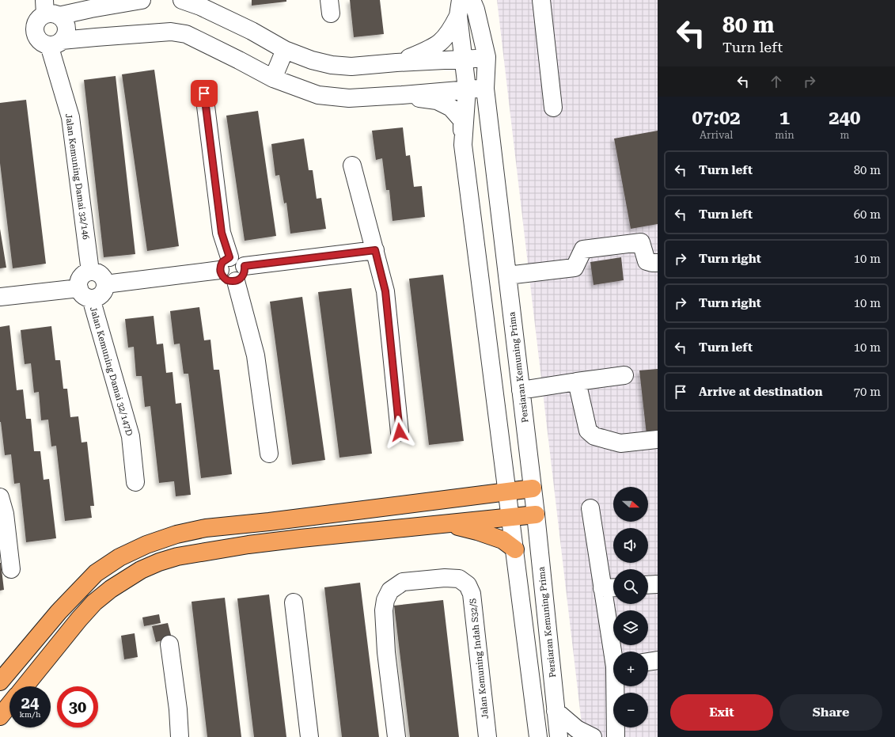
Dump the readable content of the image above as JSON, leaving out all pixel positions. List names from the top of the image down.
{
  "streets": {
    "street": [
      "Jalan Kemuning Damai 32/146",
      "Persiaran Kemuning Prima",
      "Jalan Kemuning Damai 32/147D",
      "Jalan Kemuning Indah S32/S"
    ]
  },
  "crossings": [
    ["Jalan Kemuning Damai 32/146", "Jalan Kemuning Damai 32/147D"]
  ],
  "north": "right",
  "page": {
    "turn": ["80 m", "Turn left"],
    "eta": [
      "07:02",
      "Arrival",
      "1",
      "min",
      "240",
      "m"
    ],
    "list": [
      {
        "name": "Turn left",
        "value": "80 m"
      },
      {
        "name": "Turn left",
        "value": "60 m"
      },
      {
        "name": "Turn right",
        "value": "10 m"
      },
      {
        "name": "Turn right",
        "value": "10 m"
      },
      {
        "name": "Turn left",
        "value": "10 m"
      },
      {
        "name": "Arrive at destination",
        "value": "70 m"
      }
    ],
    "map_buttons": ["+", "−"],
    "speed": "24 km/h",
    "limit": "30",
    "buttons": ["Exit", "Share"]
  }
}
